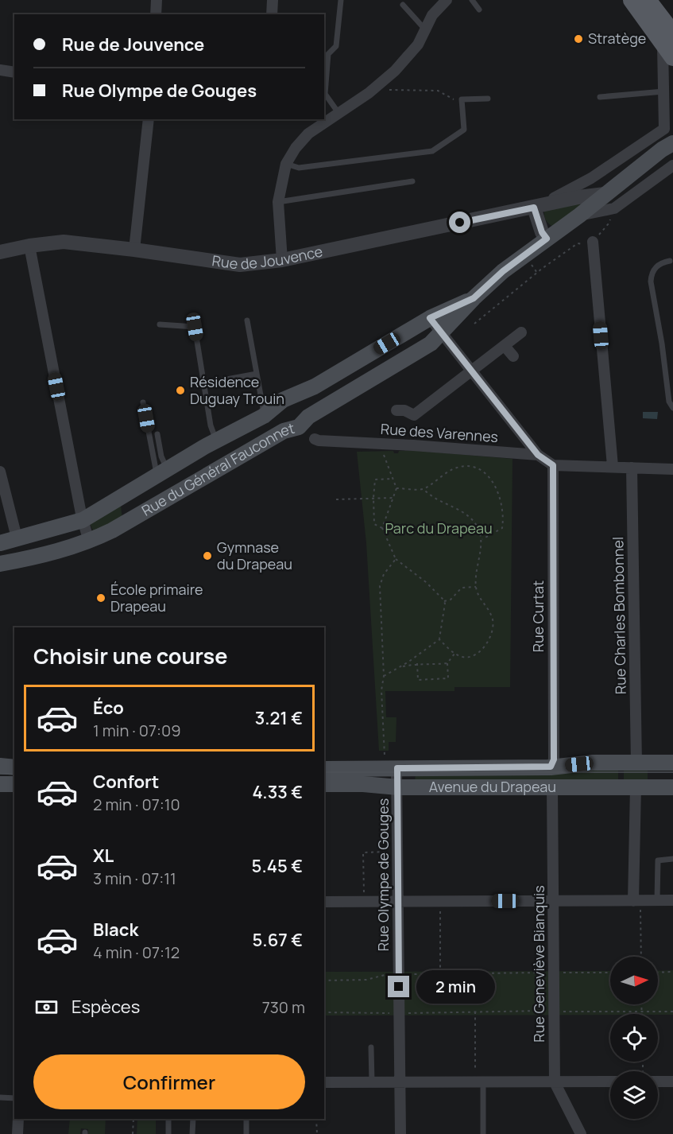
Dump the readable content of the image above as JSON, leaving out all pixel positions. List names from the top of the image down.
{
  "streets": {
    "main road": ["Rue du Général Fauconnet", "Avenue du Drapeau"],
    "street": [
      "Rue de Jouvence",
      "Rue des Varennes",
      "Rue Charles Bombonnel",
      "Rue Curtat",
      "Rue Olympe de Gouges",
      "Rue Geneviève Bianquis"
    ]
  },
  "crossings": [
    ["Rue de Jouvence", "Rue du Général Fauconnet"],
    ["Rue Charles Bombonnel", "Avenue du Drapeau"],
    ["Rue Curtat", "Avenue du Drapeau"],
    ["Avenue du Drapeau", "Rue Olympe de Gouges"],
    ["Avenue du Drapeau", "Rue Geneviève Bianquis"]
  ],
  "parks": ["Parc du Drapeau"],
  "places": [
    "Stratège",
    "Résidence Duguay Trouin",
    "Gymnase du Drapeau",
    "École primaire Drapeau"
  ],
  "north": "right",
  "page": {
    "banner": ["Rue de Jouvence", "Rue Olympe de Gouges"],
    "heading": "Choisir une course",
    "list": [
      {
        "name": "Éco",
        "note": "1 min · 07:09",
        "value": "3.21 €"
      },
      {
        "name": "Confort",
        "note": "2 min · 07:10",
        "value": "4.33 €"
      },
      {
        "name": "XL",
        "note": "3 min · 07:11",
        "value": "5.45 €"
      },
      {
        "name": "Black",
        "note": "4 min · 07:12",
        "value": "5.67 €"
      }
    ],
    "bubble": "2 min",
    "pay": ["Espèces", "730 m"],
    "buttons": "Confirmer"
  }
}
